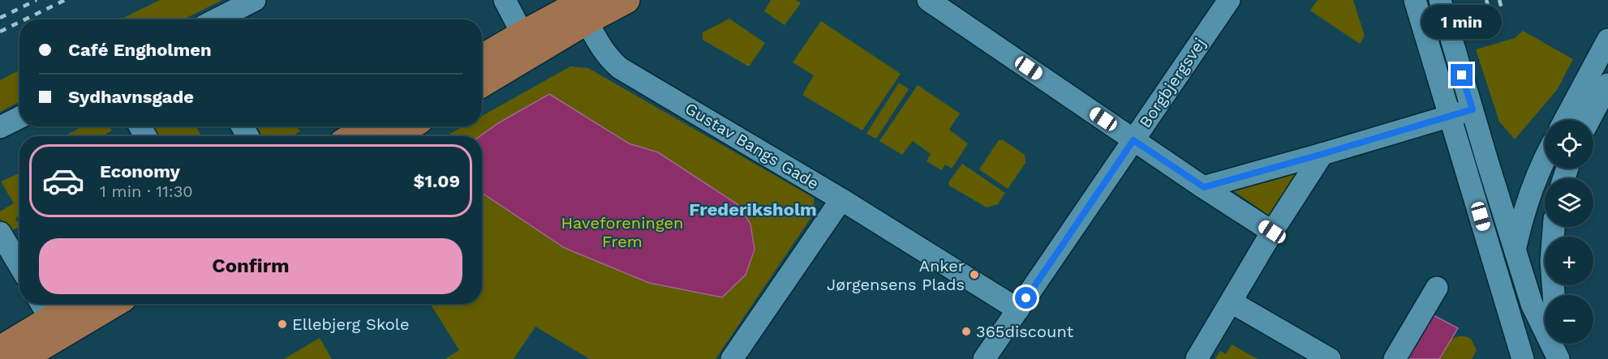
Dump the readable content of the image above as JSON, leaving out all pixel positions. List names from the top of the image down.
{
  "streets": {
    "street": ["Borgbjergsvej", "Gustav Bangs Gade"]
  },
  "crossings": [
    ["Borgbjergsvej", "Gustav Bangs Gade"]
  ],
  "districts": ["Frederiksholm"],
  "parks": ["Haveforeningen Frem"],
  "places": ["Anker Jørgensens Plads", "Ellebjerg Skole", "365discount"],
  "page": {
    "bubble": "1 min",
    "banner": ["Café Engholmen", "Sydhavnsgade"],
    "map_buttons": ["+", "−"],
    "list": [
      {
        "name": "Economy",
        "note": "1 min · 11:30",
        "value": "$1.09"
      }
    ],
    "buttons": "Confirm"
  }
}
